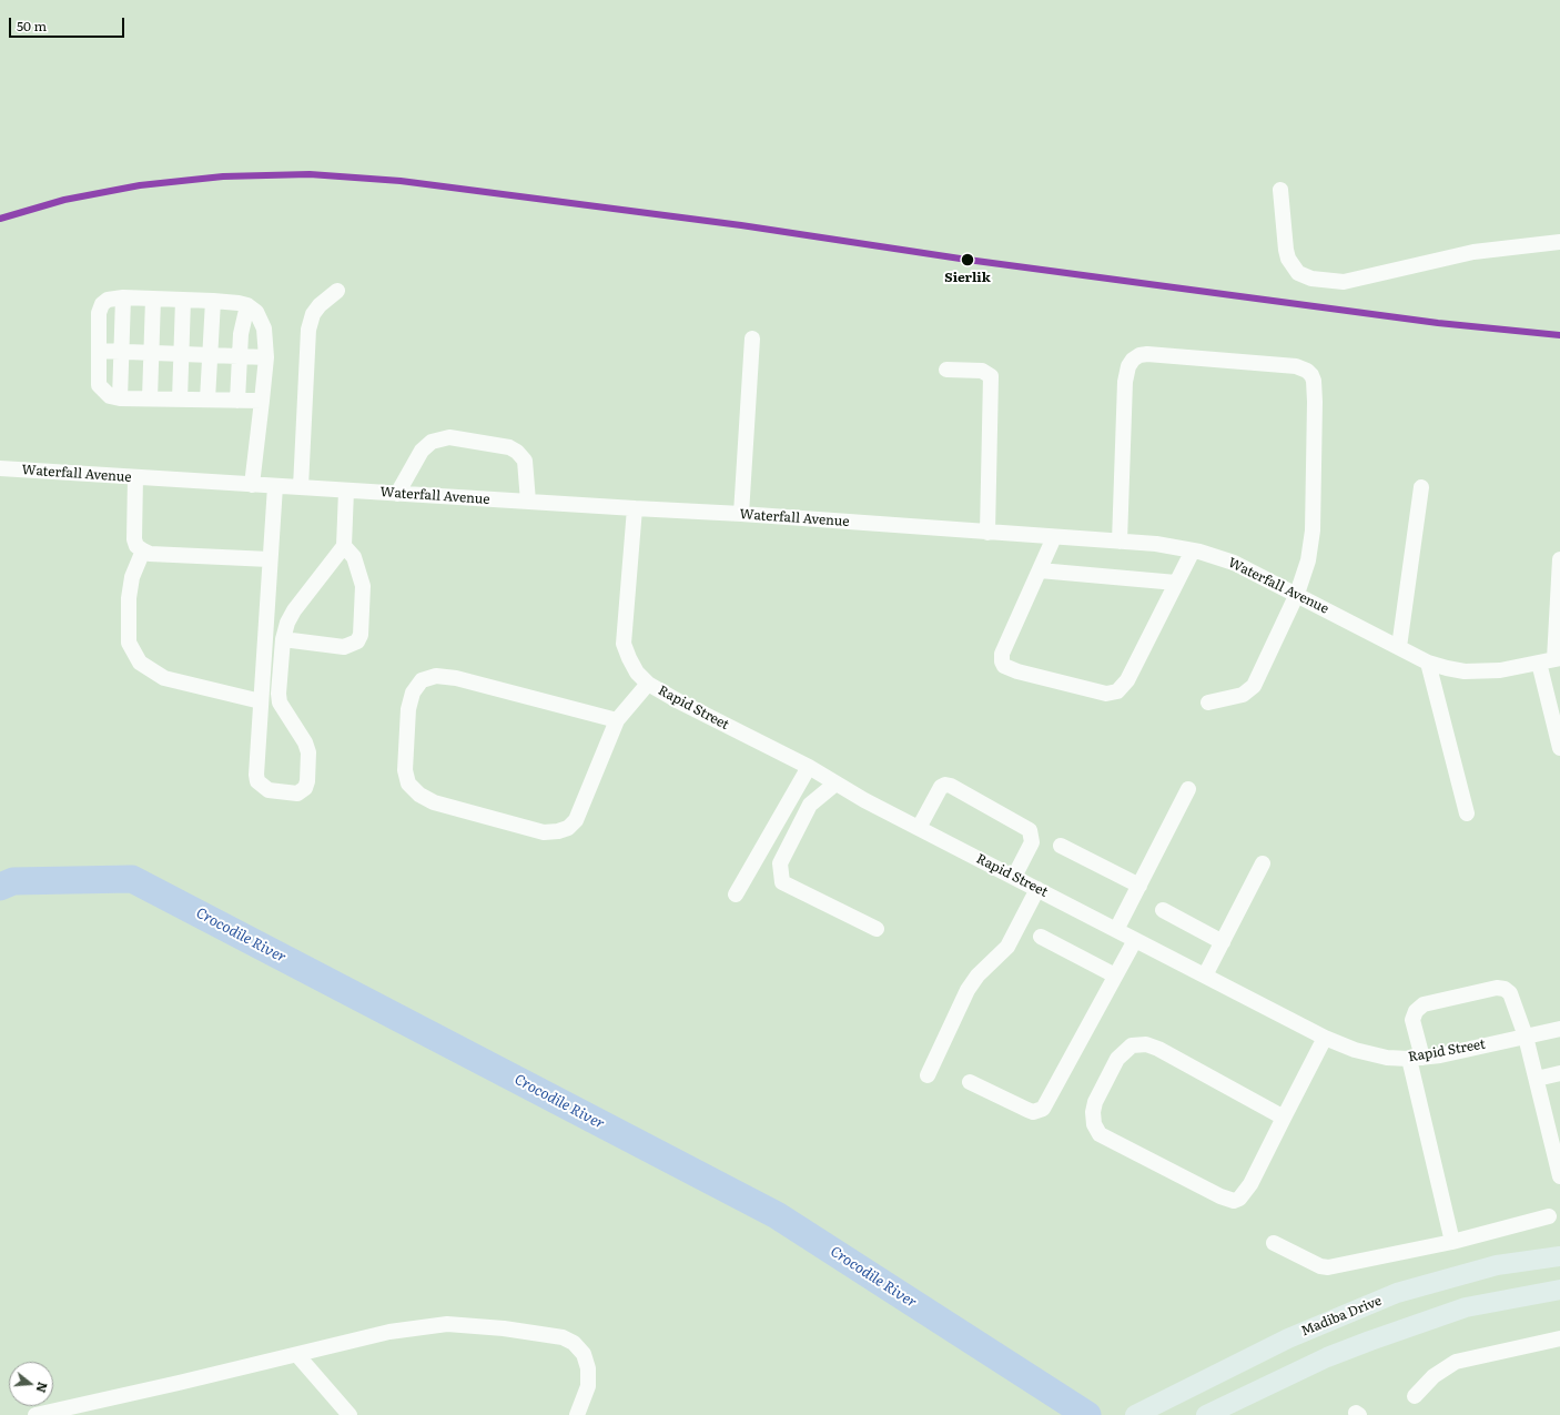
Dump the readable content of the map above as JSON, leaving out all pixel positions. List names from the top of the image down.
{
  "streets": {
    "main road": ["Madiba Drive"],
    "street": ["Waterfall Avenue", "Rapid Street"]
  },
  "crossings": [
    ["Waterfall Avenue", "Rapid Street"]
  ],
  "water": ["Crocodile River"],
  "places": ["Sierlik"],
  "scale_bar": "50 m",
  "north": "right"
}
